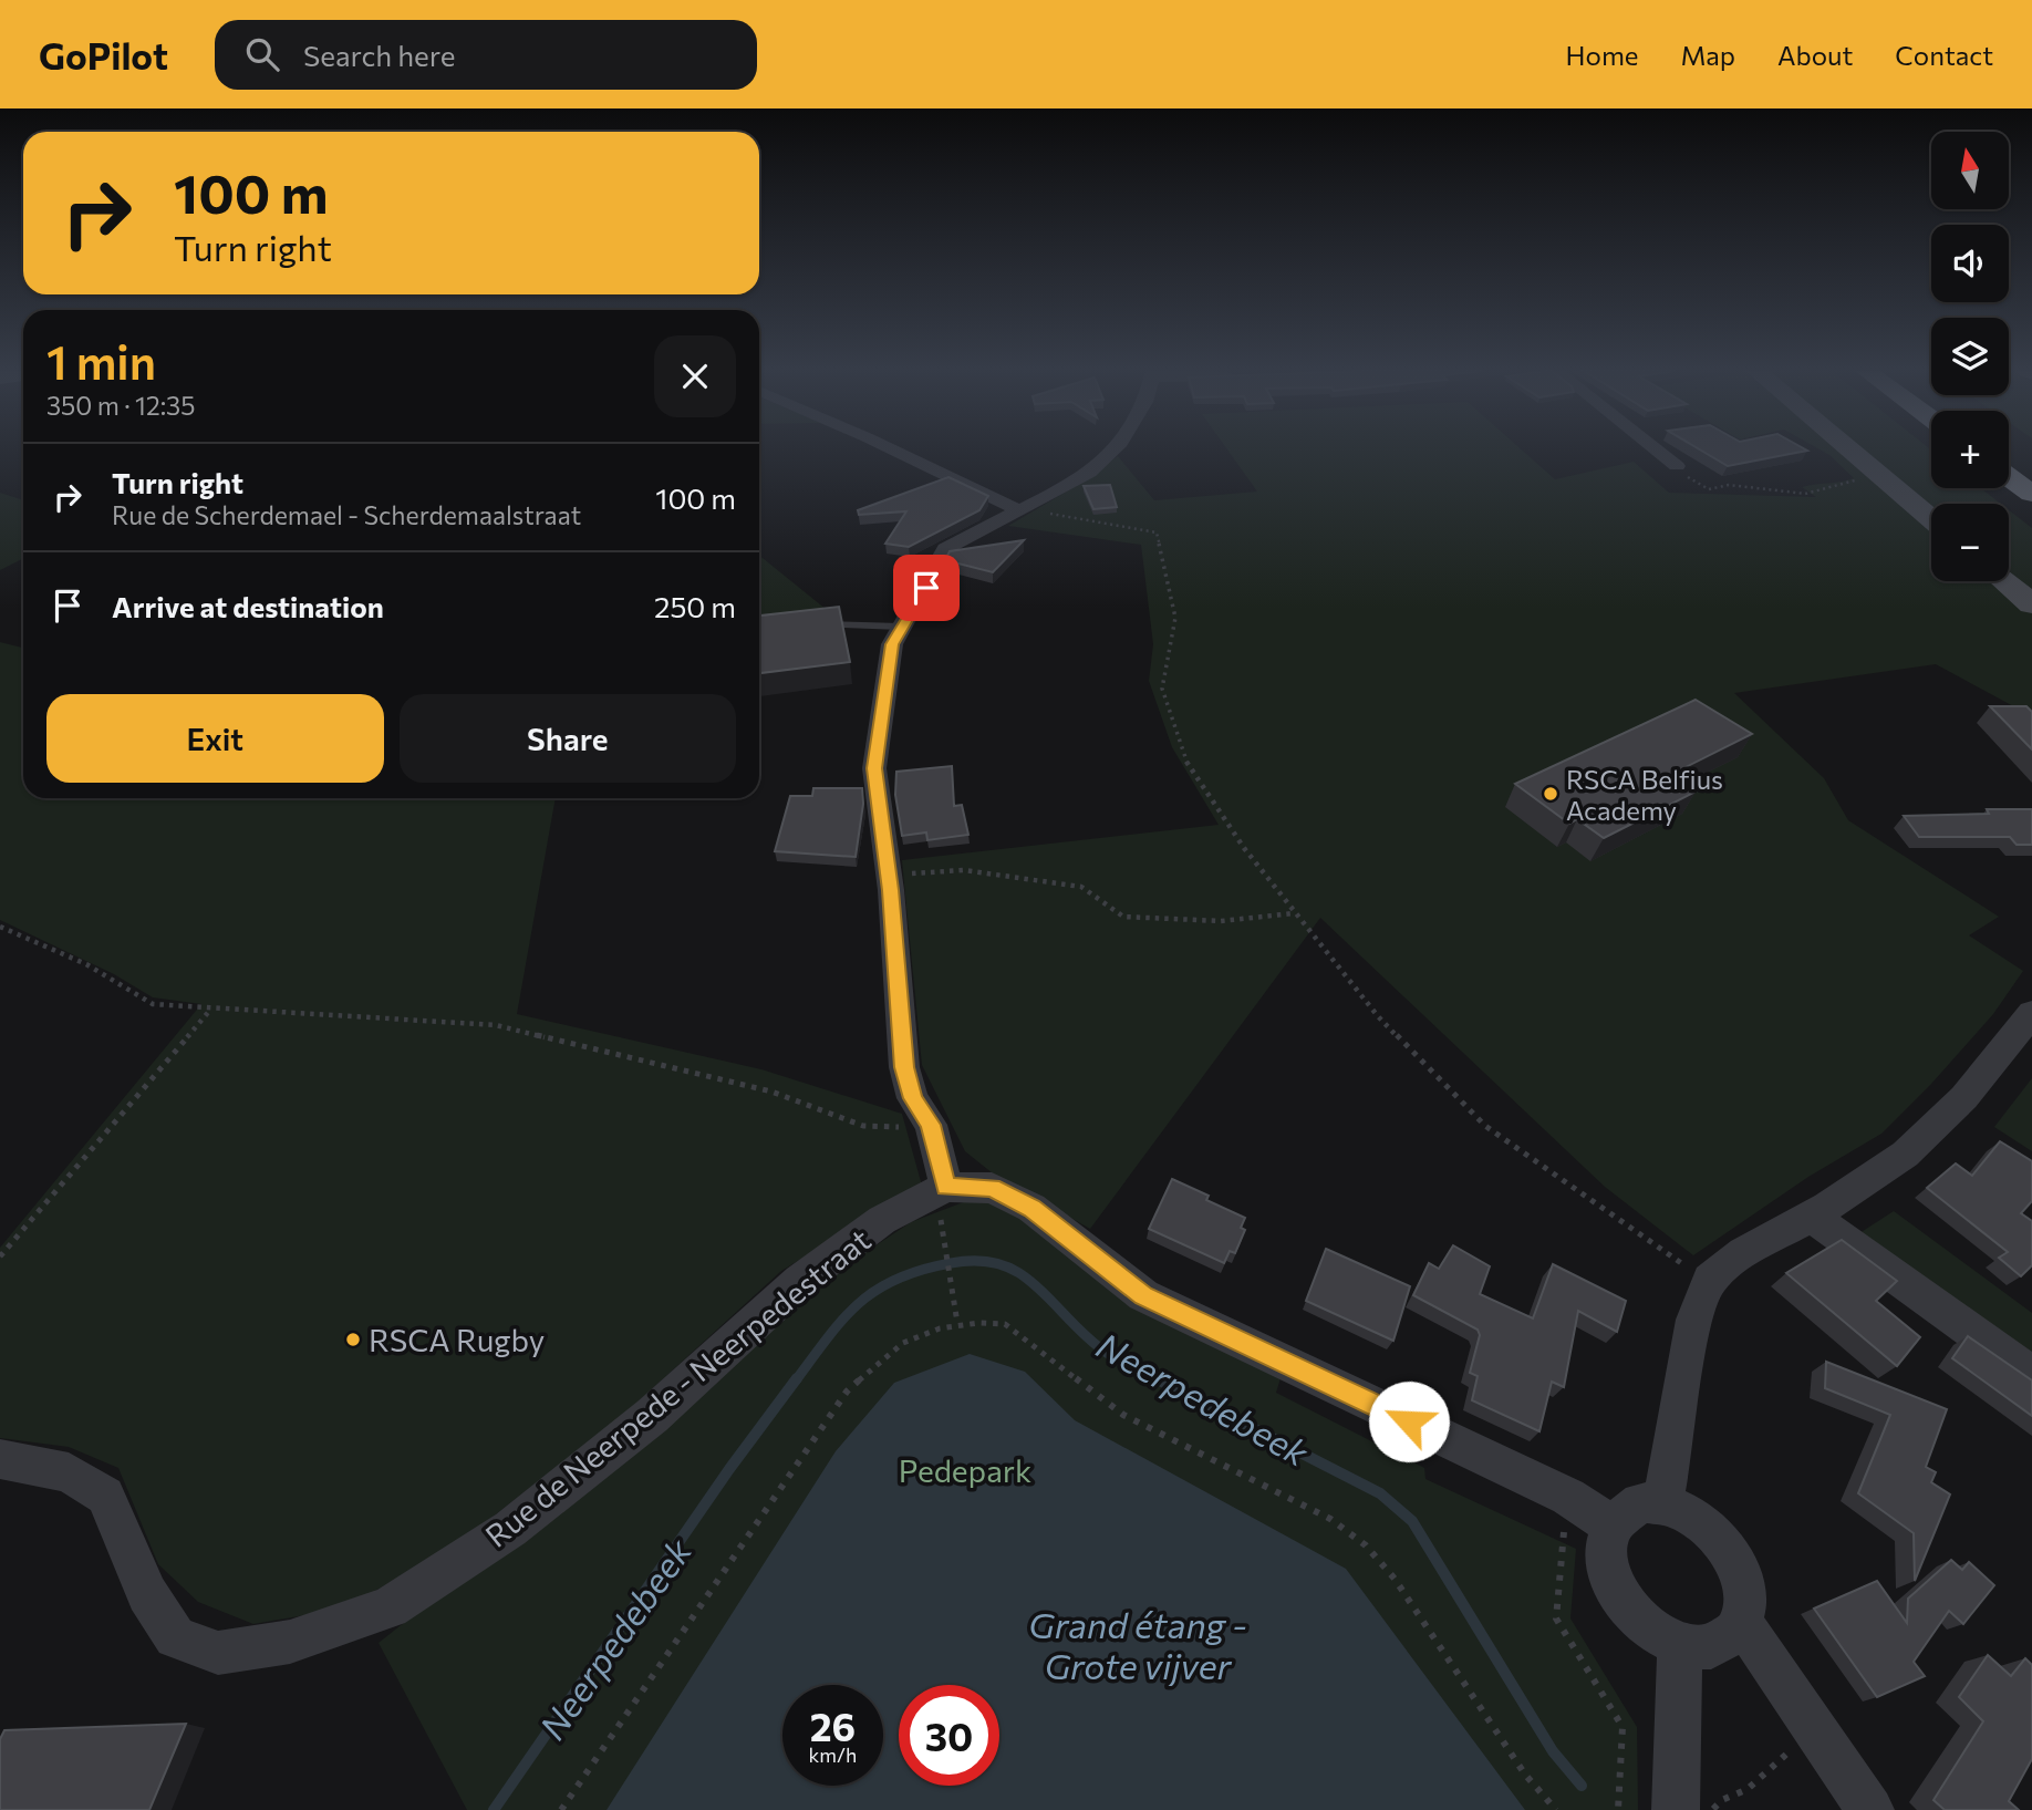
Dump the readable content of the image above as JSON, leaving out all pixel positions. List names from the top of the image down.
{
  "streets": {
    "street": ["Rue de Neerpede - Neerpedestraat"]
  },
  "water": ["Neerpedebeek", "Grand étang - Grote vijver"],
  "parks": ["Pedepark"],
  "places": ["RSCA Belfius Academy", "RSCA Rugby"],
  "north": "top",
  "page": {
    "header": "GoPilot",
    "search": "Search here",
    "nav": [
      "Home",
      "Map",
      "About",
      "Contact"
    ],
    "map_buttons": ["+", "−"],
    "turn": ["100 m", "Turn right"],
    "heading": ["1 min", "350 m · 12:35"],
    "list": [
      {
        "name": "Turn right",
        "note": "Rue de Scherdemael - Scherdemaalstraat",
        "value": "100 m"
      },
      {
        "name": "Arrive at destination",
        "value": "250 m"
      }
    ],
    "buttons": ["Exit", "Share"],
    "speed": "26 km/h",
    "limit": "30"
  }
}
